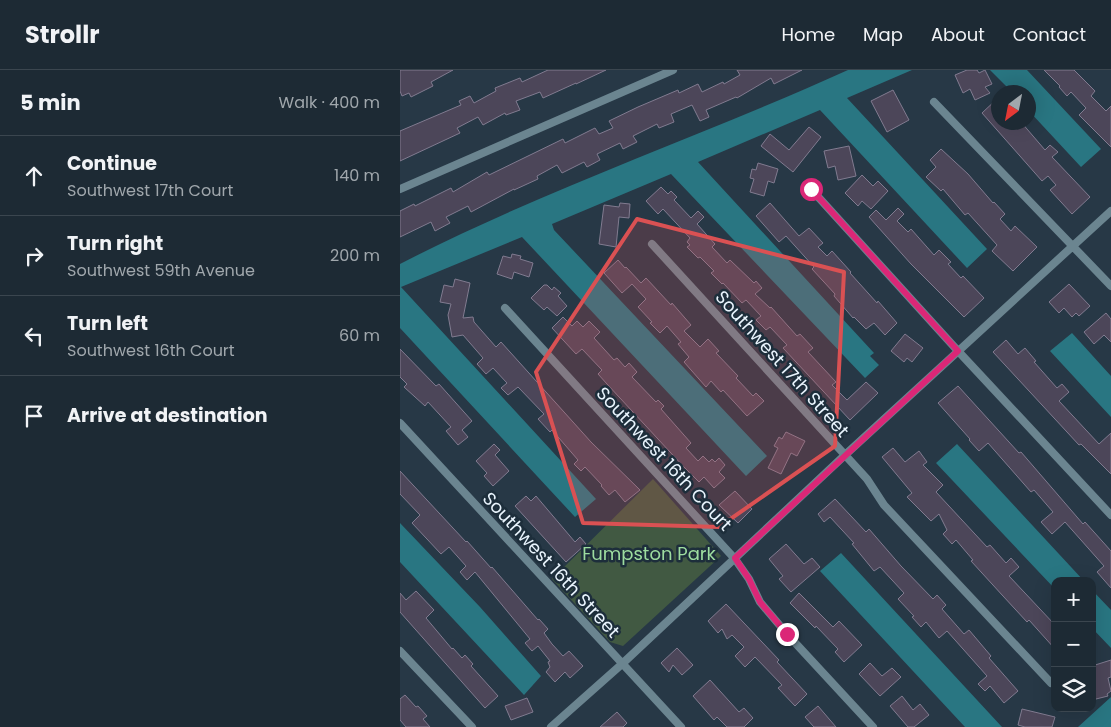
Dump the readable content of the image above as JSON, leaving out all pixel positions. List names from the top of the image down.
{
  "streets": {
    "street": ["Southwest 17th Street", "Southwest 16th Court", "Southwest 16th Street"]
  },
  "parks": ["Fumpston Park"],
  "north": "bottom left",
  "page": {
    "header": "Strollr",
    "nav": [
      "Home",
      "Map",
      "About",
      "Contact"
    ],
    "heading": ["5 min", "Walk · 400 m"],
    "list": [
      ["Continue", "Southwest 17th Court", "140 m"],
      ["Turn right", "Southwest 59th Avenue", "200 m"],
      ["Turn left", "Southwest 16th Court", "60 m"],
      "Arrive at destination"
    ],
    "map_buttons": ["+", "−"]
  }
}
